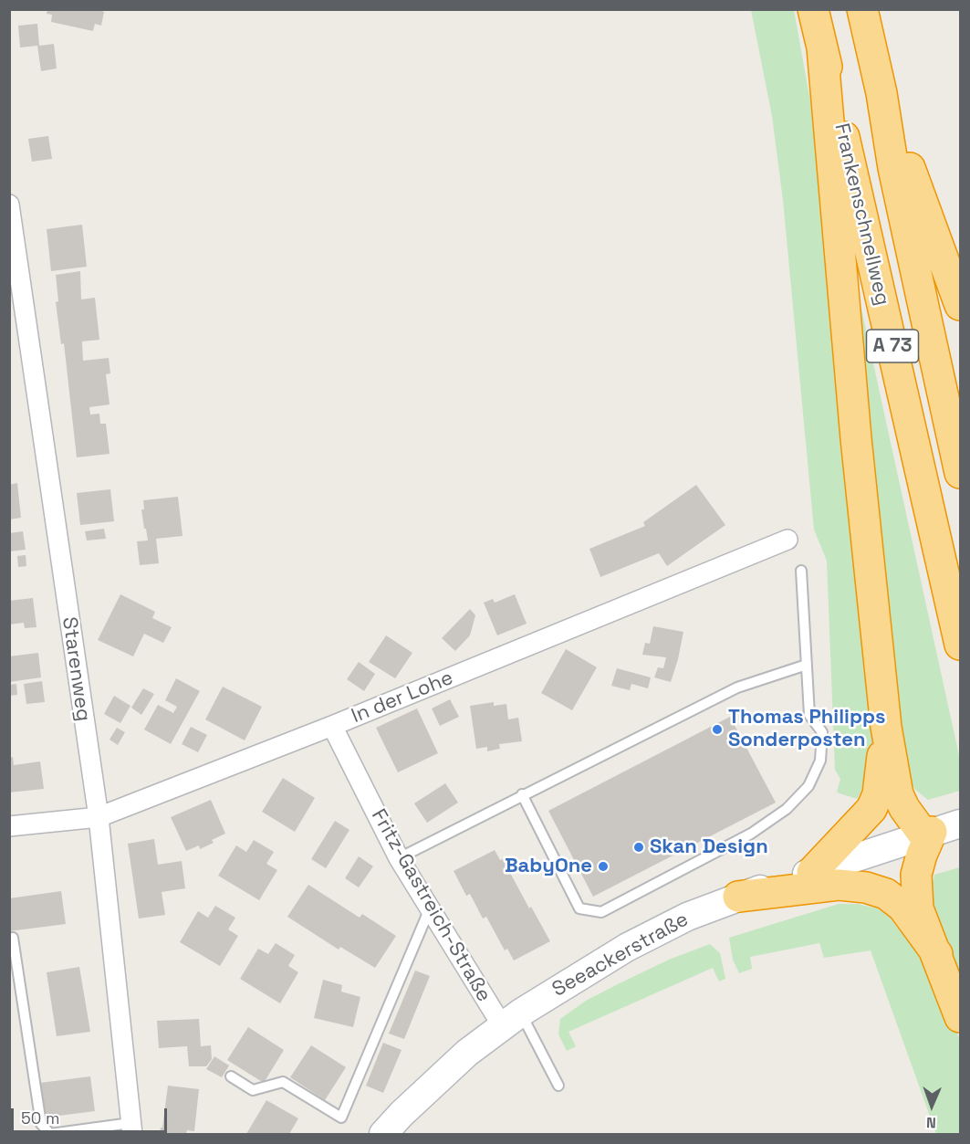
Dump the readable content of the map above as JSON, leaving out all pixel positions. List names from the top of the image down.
{
  "streets": {
    "highway": ["Frankenschnellweg", "A 73"],
    "main road": ["Seeackerstraße"],
    "street": ["Starenweg", "In der Lohe", "Fritz-Gastreich-Straße"]
  },
  "crossings": [
    ["Starenweg", "In der Lohe"],
    ["In der Lohe", "Fritz-Gastreich-Straße"],
    ["Fritz-Gastreich-Straße", "Seeackerstraße"]
  ],
  "places": ["Thomas Philipps Sonderposten", "Skan Design", "BabyOne"],
  "scale_bar": "50 m",
  "north": "bottom"
}
